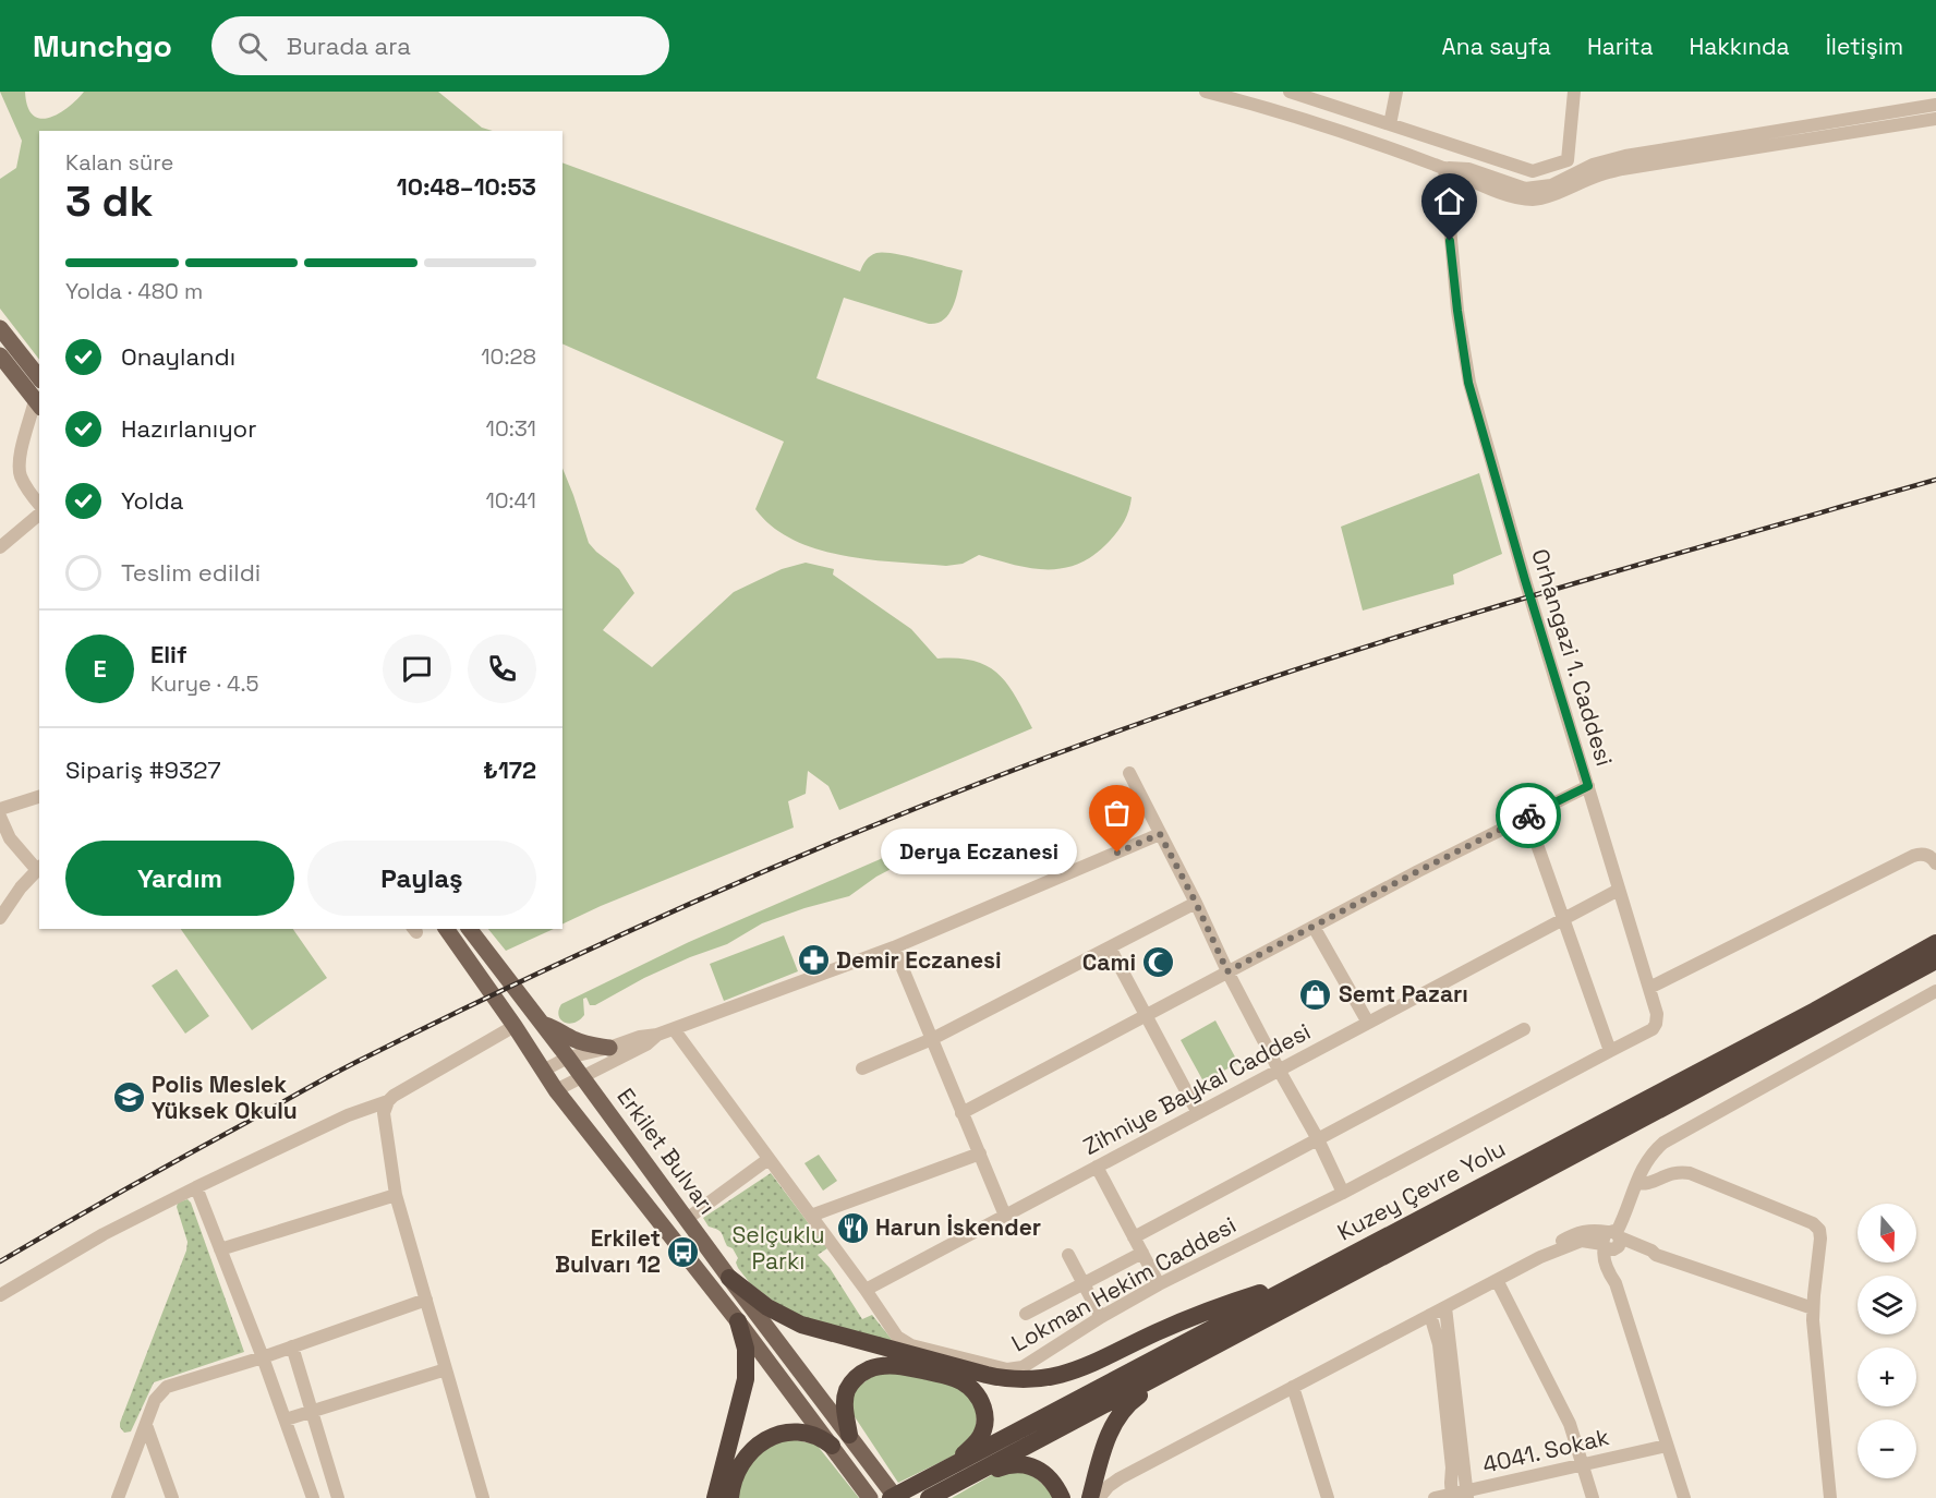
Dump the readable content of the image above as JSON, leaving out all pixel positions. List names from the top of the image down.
{
  "streets": {
    "highway": ["Kuzey Çevre Yolu"],
    "main road": ["Erkilet Bulvarı"],
    "street": [
      "Orhangazi 1. Caddesi",
      "Zihniye Baykal Caddesi",
      "Lokman Hekim Caddesi",
      "4041. Sokak"
    ]
  },
  "crossings": [
    ["Zihniye Baykal Caddesi", "Lokman Hekim Caddesi"]
  ],
  "parks": ["Selçuklu Parkı"],
  "places": {
    "other": ["Derya Eczanesi"],
    "pharmacy": ["Demir Eczanesi"],
    "mosque": ["Cami"],
    "shop": ["Semt Pazarı"],
    "school or university": ["Polis Meslek Yüksek Okulu"],
    "restaurant": ["Harun İskender"],
    "bus stop": ["Erkilet Bulvarı 12"]
  },
  "north": "bottom",
  "page": {
    "header": "Munchgo",
    "search": "Burada ara",
    "nav": [
      "Ana sayfa",
      "Harita",
      "Hakkında",
      "İletişim"
    ],
    "heading": ["3 dk", "Kalan süre", "10:48–10:53"],
    "panel": [
      "Elif",
      "Kurye · 4.5",
      "Sipariş #9327",
      "₺172"
    ],
    "bar": "Yolda · 480 m",
    "list": [
      ["Onaylandı", "10:28"],
      ["Hazırlanıyor", "10:31"],
      ["Yolda", "10:41"],
      "Teslim edildi"
    ],
    "round": "E",
    "buttons": ["Yardım", "Paylaş"],
    "bubble": "Derya Eczanesi",
    "map_buttons": ["+", "−"]
  }
}
